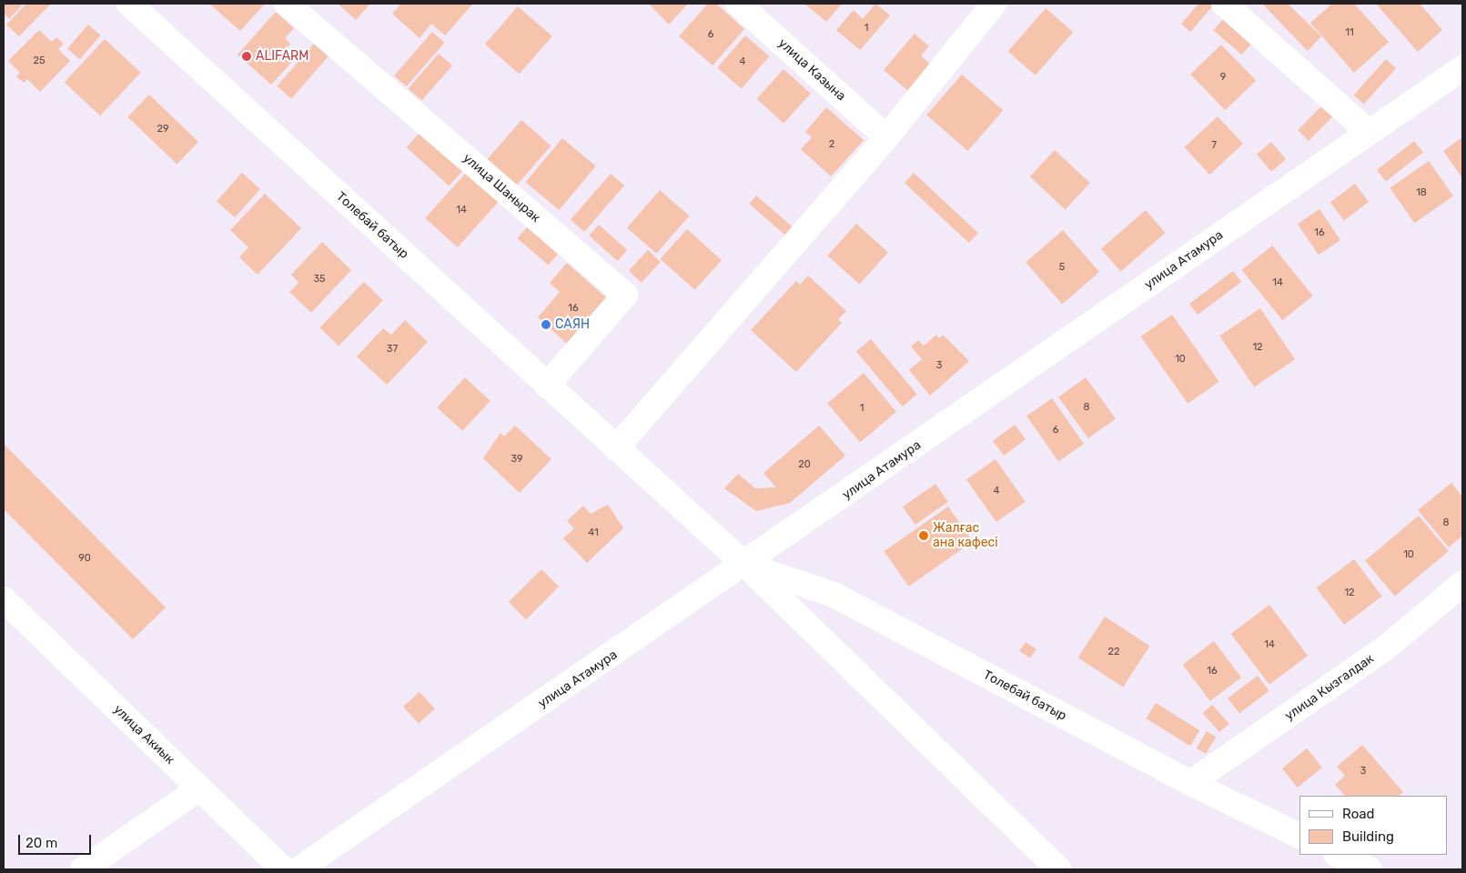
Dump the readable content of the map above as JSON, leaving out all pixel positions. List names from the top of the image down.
{
  "streets": {
    "street": [
      "улица Казына",
      "улица Шанырак",
      "Толебай батыр",
      "улица Атамура",
      "улица Кызгалдак",
      "улица Акиык"
    ]
  },
  "crossings": [
    ["улица Шанырак", "Толебай батыр"],
    ["Толебай батыр", "улица Атамура"],
    ["Толебай батыр", "улица Кызгалдак"]
  ],
  "places": ["ALIFARM", "САЯН", "Жалғас ана кафесі"],
  "house_numbers": [
    "1",
    "11",
    "6",
    "25",
    "4",
    "9",
    "29",
    "2",
    "7",
    "18",
    "14",
    "16",
    "5",
    "35",
    "14",
    "16",
    "12",
    "37",
    "10",
    "3",
    "8",
    "1",
    "6",
    "39",
    "20",
    "4",
    "8",
    "41",
    "10",
    "90",
    "12",
    "14",
    "22",
    "16",
    "3"
  ],
  "legend": ["Road", "Building"],
  "scale_bar": "20 m"
}
